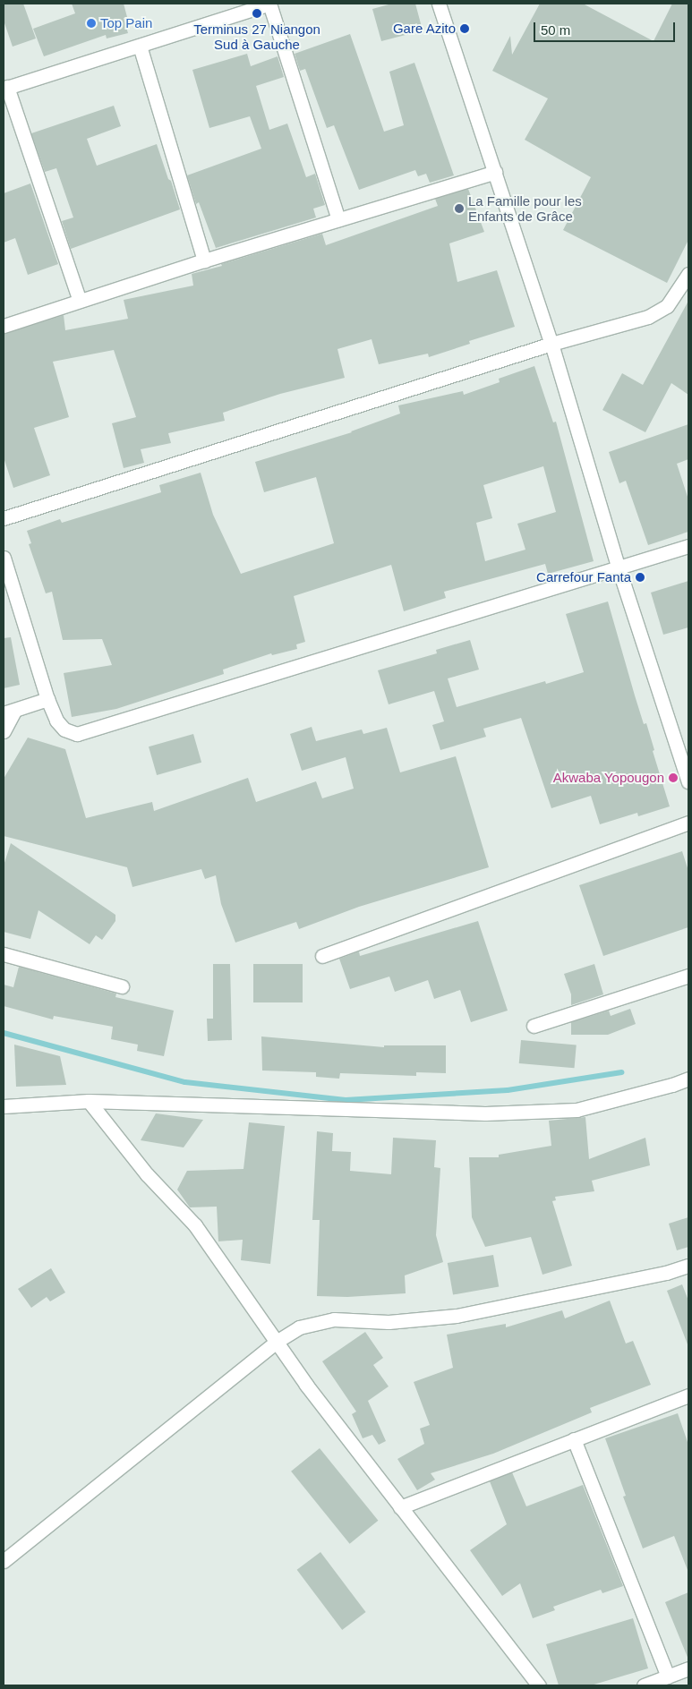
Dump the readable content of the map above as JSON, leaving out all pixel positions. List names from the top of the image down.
{
  "places": [
    "Terminus 27 Niangon Sud à Gauche",
    "Top Pain",
    "Gare Azito",
    "La Famille pour les Enfants de Grâce",
    "Carrefour Fanta",
    "Akwaba Yopougon"
  ],
  "scale_bar": "50 m"
}
